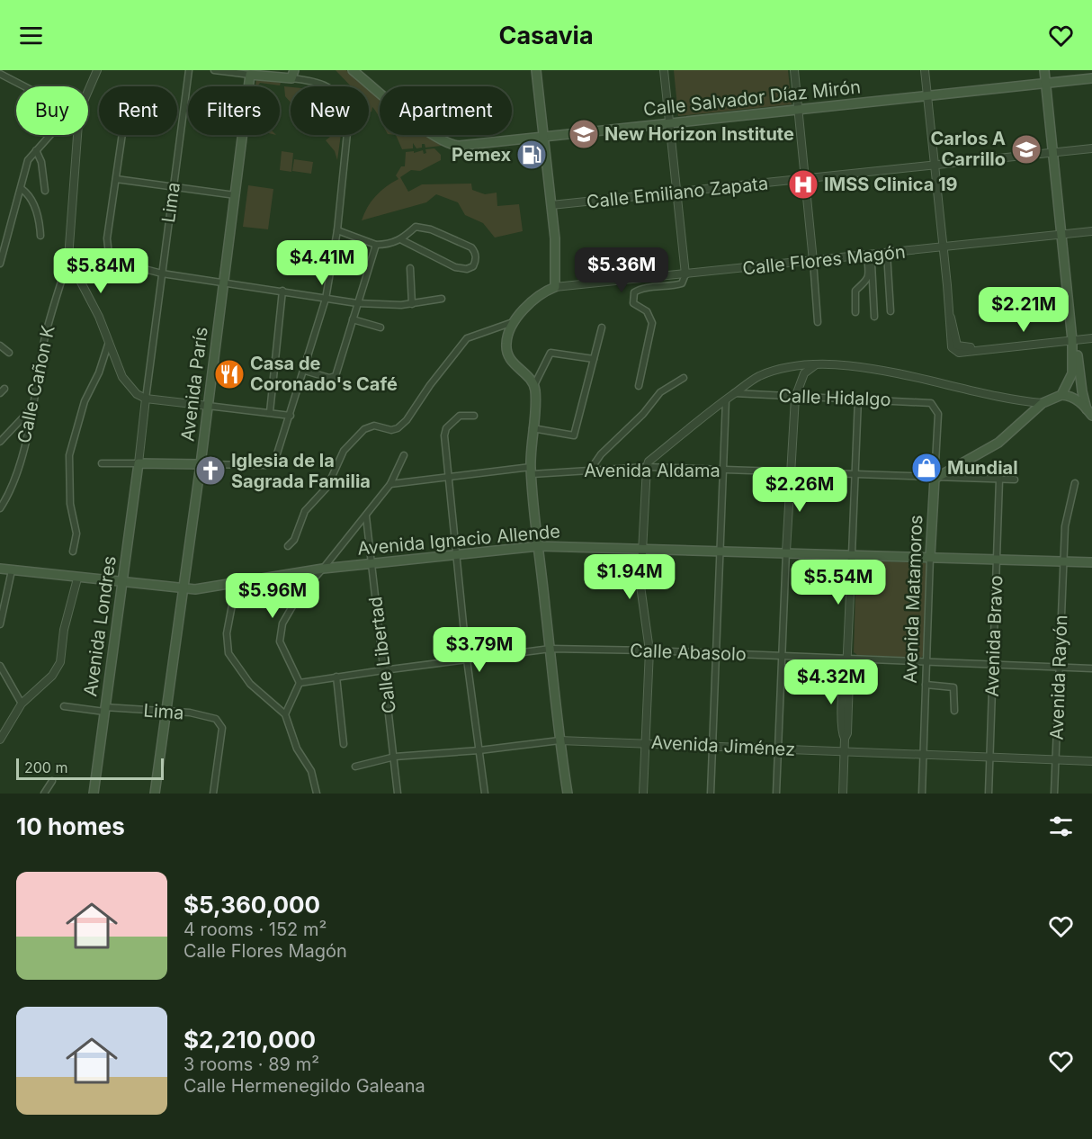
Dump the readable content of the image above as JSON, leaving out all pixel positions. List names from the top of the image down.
{
  "streets": {
    "main road": [
      "Calle Salvador Díaz Mirón",
      "Avenida París",
      "Avenida Ignacio Allende",
      "Avenida Matamoros",
      "Avenida Londres"
    ],
    "street": [
      "Calle Emiliano Zapata",
      "Lima",
      "Calle Flores Magón",
      "Calle Cañon K",
      "Calle Hidalgo",
      "Avenida Aldama",
      "Avenida Bravo",
      "Calle Abasolo",
      "Calle Libertad",
      "Avenida Rayón",
      "Avenida Jiménez"
    ]
  },
  "crossings": [
    ["Lima", "Avenida París"],
    ["Lima", "Avenida Londres"],
    ["Avenida París", "Avenida Ignacio Allende"],
    ["Calle Hidalgo", "Avenida Matamoros"],
    ["Avenida Aldama", "Avenida Matamoros"],
    ["Avenida Aldama", "Avenida Bravo"],
    ["Avenida Ignacio Allende", "Avenida Matamoros"],
    ["Avenida Ignacio Allende", "Avenida Londres"],
    ["Avenida Ignacio Allende", "Avenida Bravo"],
    ["Avenida Ignacio Allende", "Calle Libertad"],
    ["Avenida Ignacio Allende", "Avenida Rayón"],
    ["Avenida Matamoros", "Calle Abasolo"],
    ["Avenida Matamoros", "Avenida Jiménez"],
    ["Avenida Bravo", "Calle Abasolo"],
    ["Avenida Bravo", "Avenida Jiménez"],
    ["Calle Abasolo", "Calle Libertad"],
    ["Calle Abasolo", "Avenida Rayón"],
    ["Calle Libertad", "Avenida Jiménez"],
    ["Avenida Rayón", "Avenida Jiménez"]
  ],
  "places": {
    "school or university": ["New Horizon Institute", "Carlos A Carrillo"],
    "fuel station": ["Pemex"],
    "hospital": ["IMSS Clinica 19"],
    "restaurant": ["Casa de Coronado's Café"],
    "shop": ["Mundial"],
    "church": ["Iglesia de la Sagrada Familia"]
  },
  "scale_bar": "200 m",
  "page": {
    "header": "Casavia",
    "chip": [
      "Buy",
      "Rent",
      "Filters",
      "New",
      "Apartment"
    ],
    "price": [
      "$4.41M",
      "$5.36M",
      "$5.84M",
      "$2.21M",
      "$2.26M",
      "$1.94M",
      "$5.54M",
      "$5.96M",
      "$3.79M",
      "$4.32M"
    ],
    "scale": "200 m",
    "heading": "10 homes",
    "list": [
      {
        "name": "$5,360,000",
        "note": "4 rooms · 152 m² · Calle Flores Magón"
      },
      {
        "name": "$2,210,000",
        "note": "3 rooms · 89 m² · Calle Hermenegildo Galeana"
      }
    ]
  }
}
